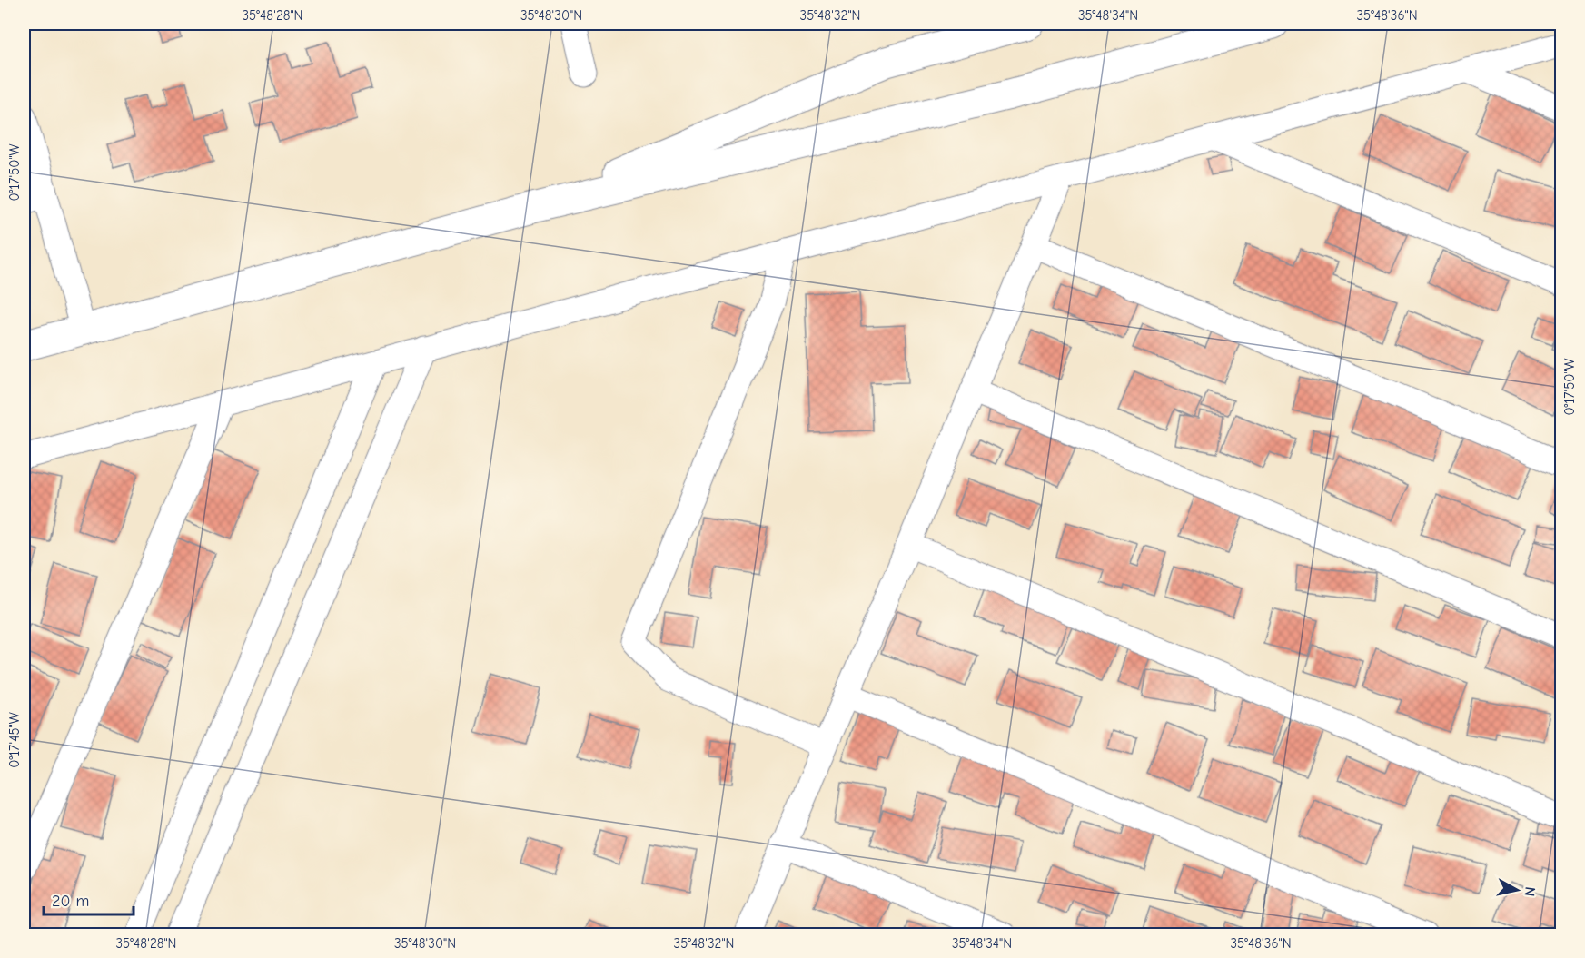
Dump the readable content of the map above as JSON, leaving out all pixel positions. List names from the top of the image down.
{
  "scale_bar": "20 m",
  "north": "right",
  "coordinates": [
    "35°48'28\"N",
    "35°48'30\"N",
    "35°48'32\"N",
    "35°48'34\"N",
    "35°48'36\"N",
    "0°17'50\"W",
    "0°17'45\"W"
  ]
}
